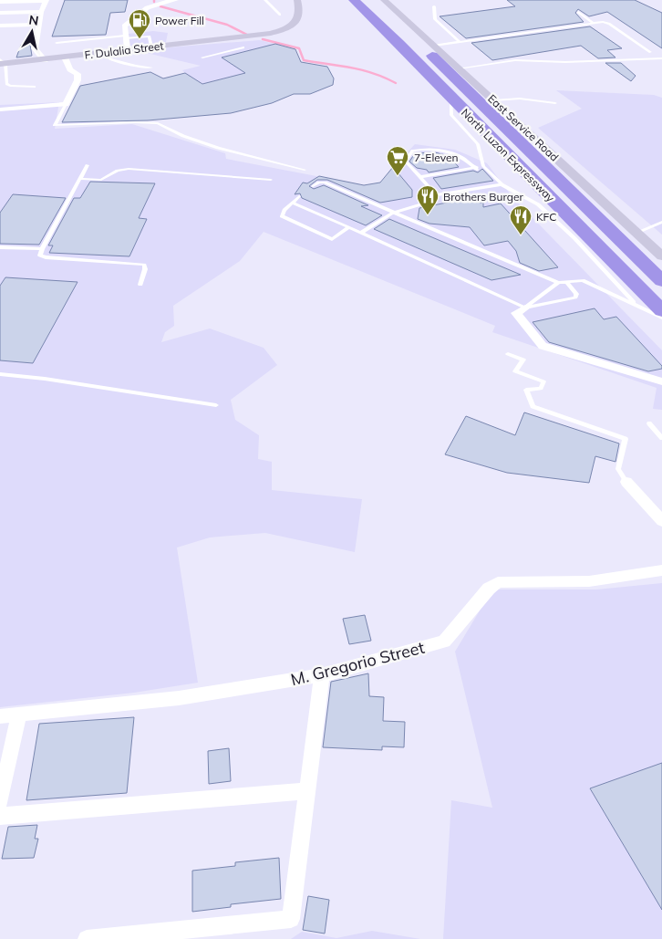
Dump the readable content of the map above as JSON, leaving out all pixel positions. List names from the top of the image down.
{
  "streets": {
    "highway": ["North Luzon Expressway"],
    "street": ["F. Dulalia Street", "East Service Road", "M. Gregorio Street"]
  },
  "places": {
    "fuel station": ["Power Fill"],
    "supermarket": ["7-Eleven"],
    "restaurant": ["Brothers Burger", "KFC"]
  },
  "north": "top"
}
